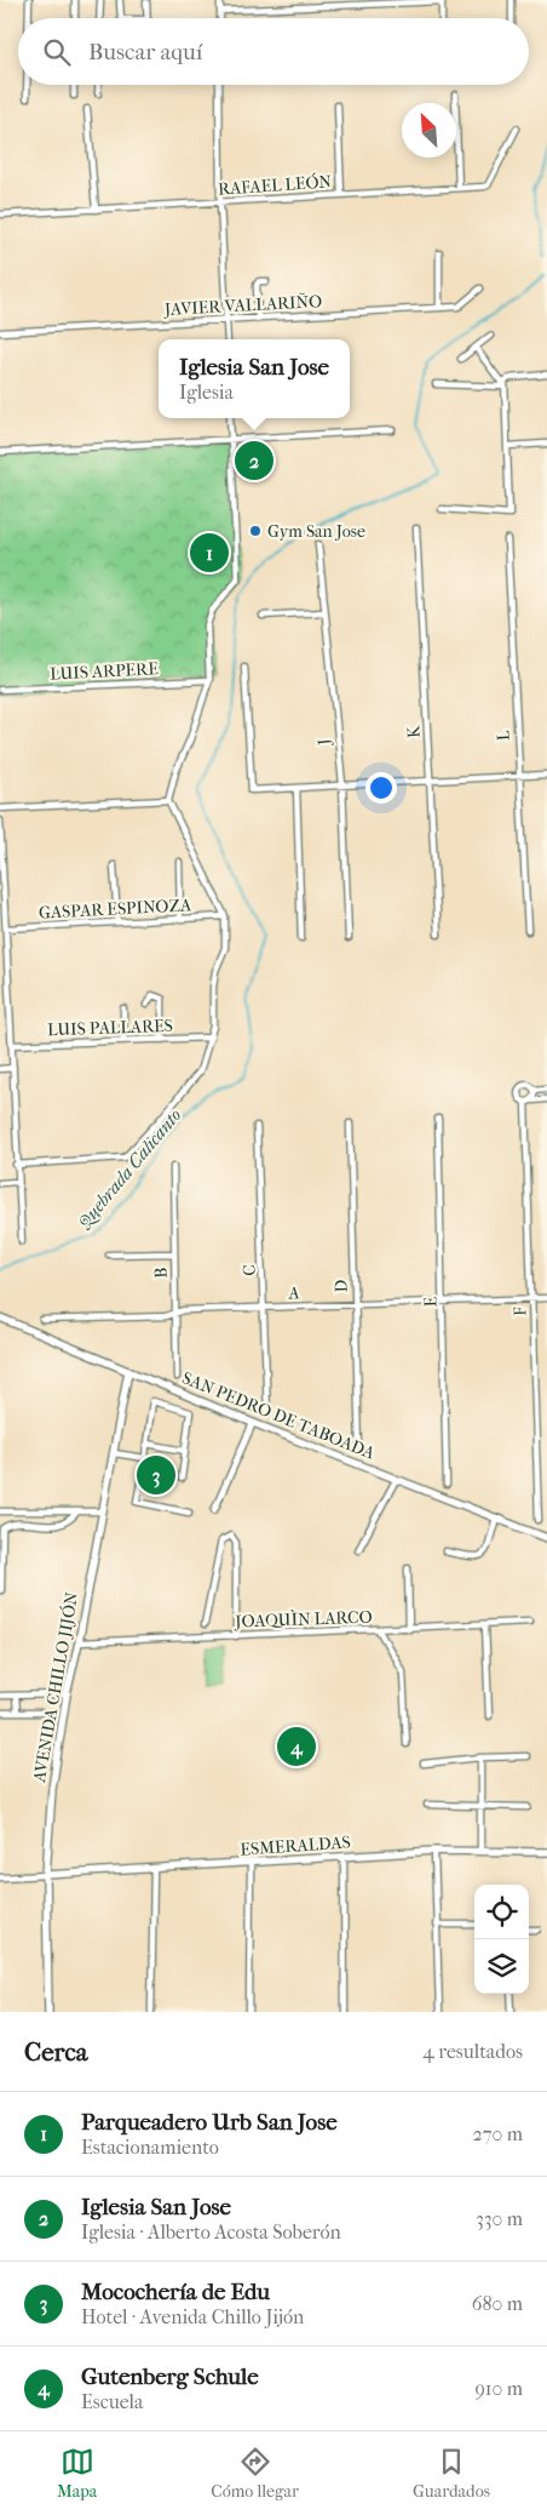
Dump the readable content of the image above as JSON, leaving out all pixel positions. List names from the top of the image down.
{
  "streets": {
    "street": [
      "RAFAEL LEÓN",
      "JAVIER VALLARIÑO",
      "LUIS ARPERE",
      "K",
      "L",
      "J",
      "GASPAR ESPINOZA",
      "LUIS PALLARES",
      "C",
      "B",
      "D",
      "A",
      "E",
      "F",
      "SAN PEDRO DE TABOADA",
      "JOAQUÌN LARCO",
      "AVENIDA CHILLO JIJÓN",
      "ESMERALDAS"
    ]
  },
  "crossings": [
    ["C", "A"],
    ["B", "A"],
    ["D", "A"],
    ["A", "E"],
    ["A", "F"],
    ["SAN PEDRO DE TABOADA", "AVENIDA CHILLO JIJÓN"],
    ["JOAQUÌN LARCO", "AVENIDA CHILLO JIJÓN"],
    ["AVENIDA CHILLO JIJÓN", "ESMERALDAS"]
  ],
  "water": ["Quebrada Calicanto"],
  "places": ["Gym San Jose"],
  "north": "top left",
  "page": {
    "search": "Buscar aquí",
    "popup": ["Iglesia San Jose", "Iglesia"],
    "pins": [
      "2",
      "1",
      "3",
      "4"
    ],
    "heading": ["Cerca", "4 resultados"],
    "list": [
      {
        "mark": "1",
        "name": "Parqueadero Urb San Jose",
        "note": "Estacionamiento",
        "value": "270 m"
      },
      {
        "mark": "2",
        "name": "Iglesia San Jose",
        "note": "Iglesia · Alberto Acosta Soberón",
        "value": "330 m"
      },
      {
        "mark": "3",
        "name": "Mocochería de Edu",
        "note": "Hotel · Avenida Chillo Jijón",
        "value": "680 m"
      },
      {
        "mark": "4",
        "name": "Gutenberg Schule",
        "note": "Escuela",
        "value": "910 m"
      }
    ],
    "nav": ["Mapa", "Cómo llegar", "Guardados"]
  }
}
